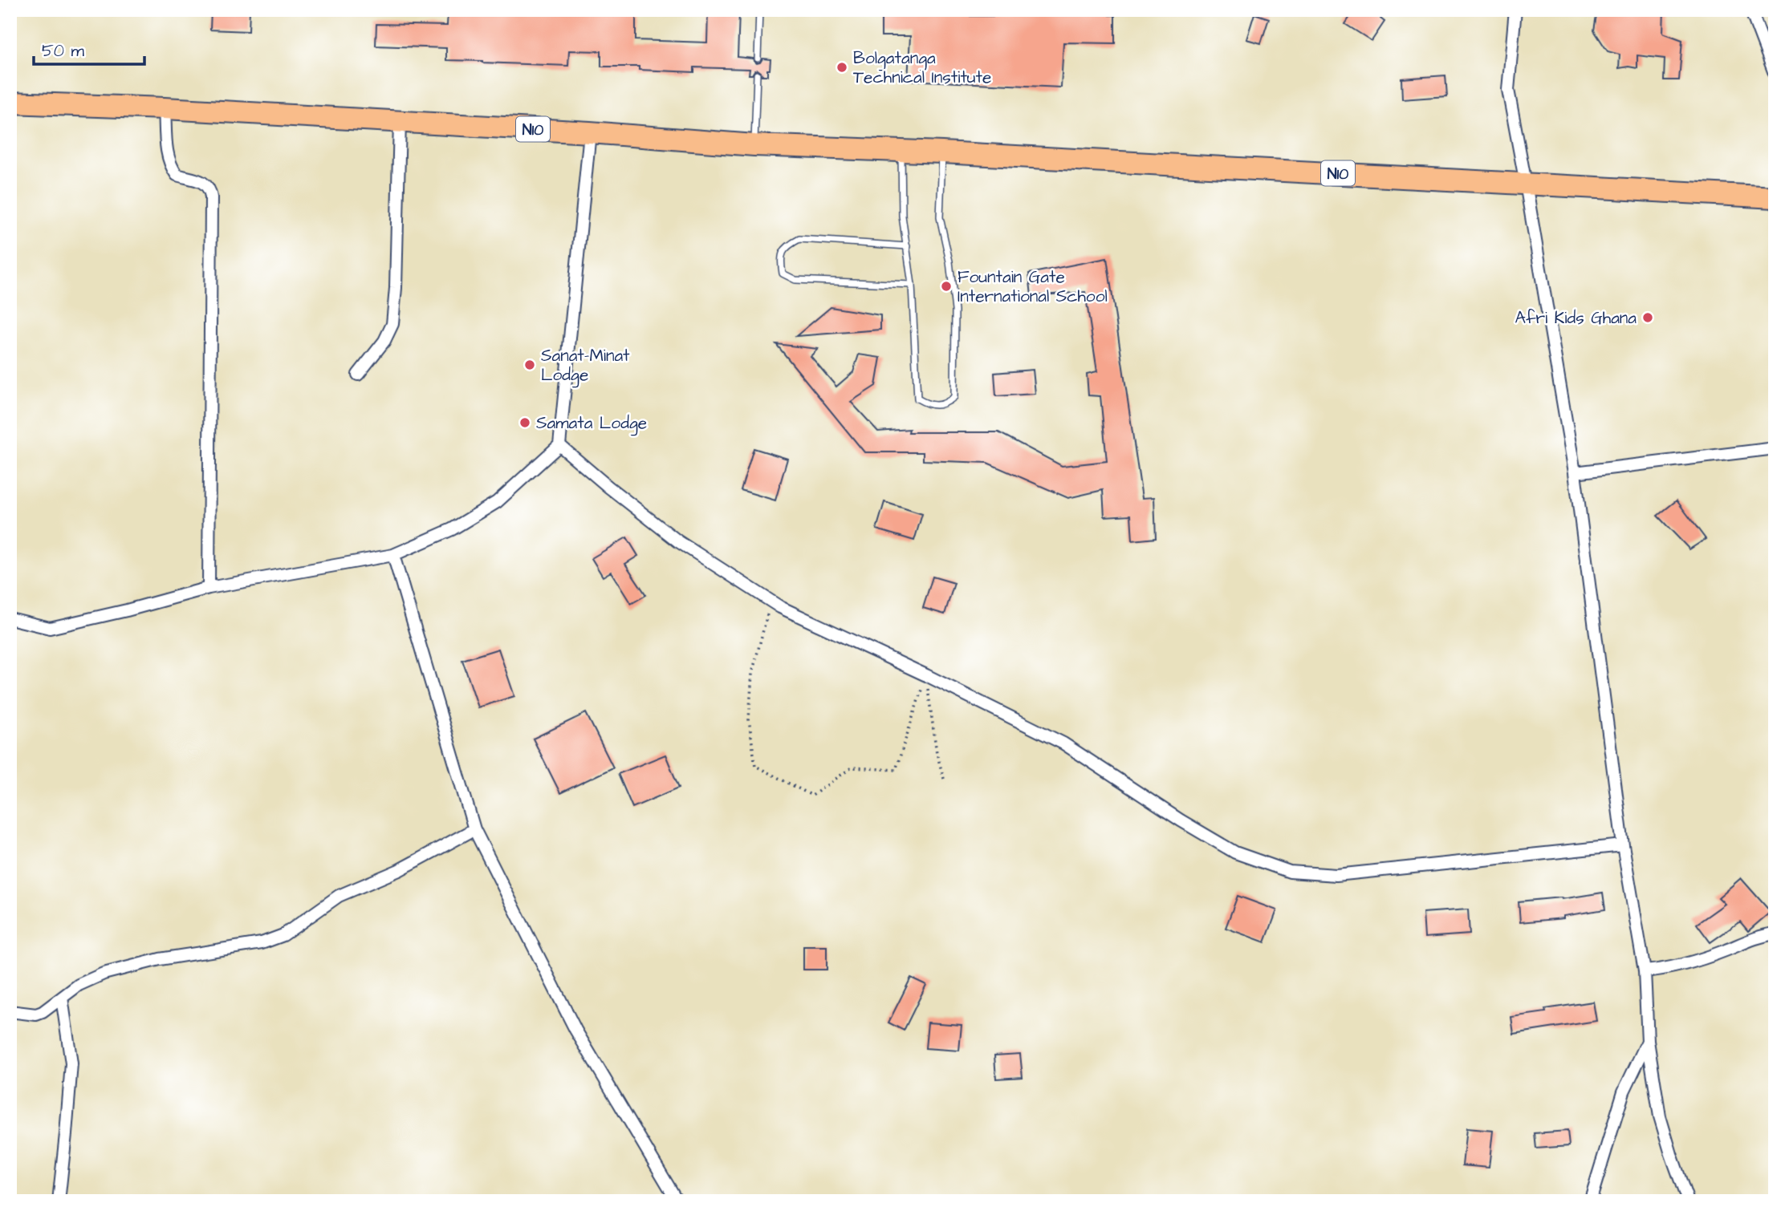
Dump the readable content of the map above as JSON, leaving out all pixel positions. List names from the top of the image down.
{
  "streets": {
    "highway": ["N10"]
  },
  "places": [
    "Bolgatanga Technical Institute",
    "Fountain Gate International School",
    "Afri Kids Ghana",
    "Sanat-Minat Lodge",
    "Samata Lodge"
  ],
  "scale_bar": "50 m"
}
